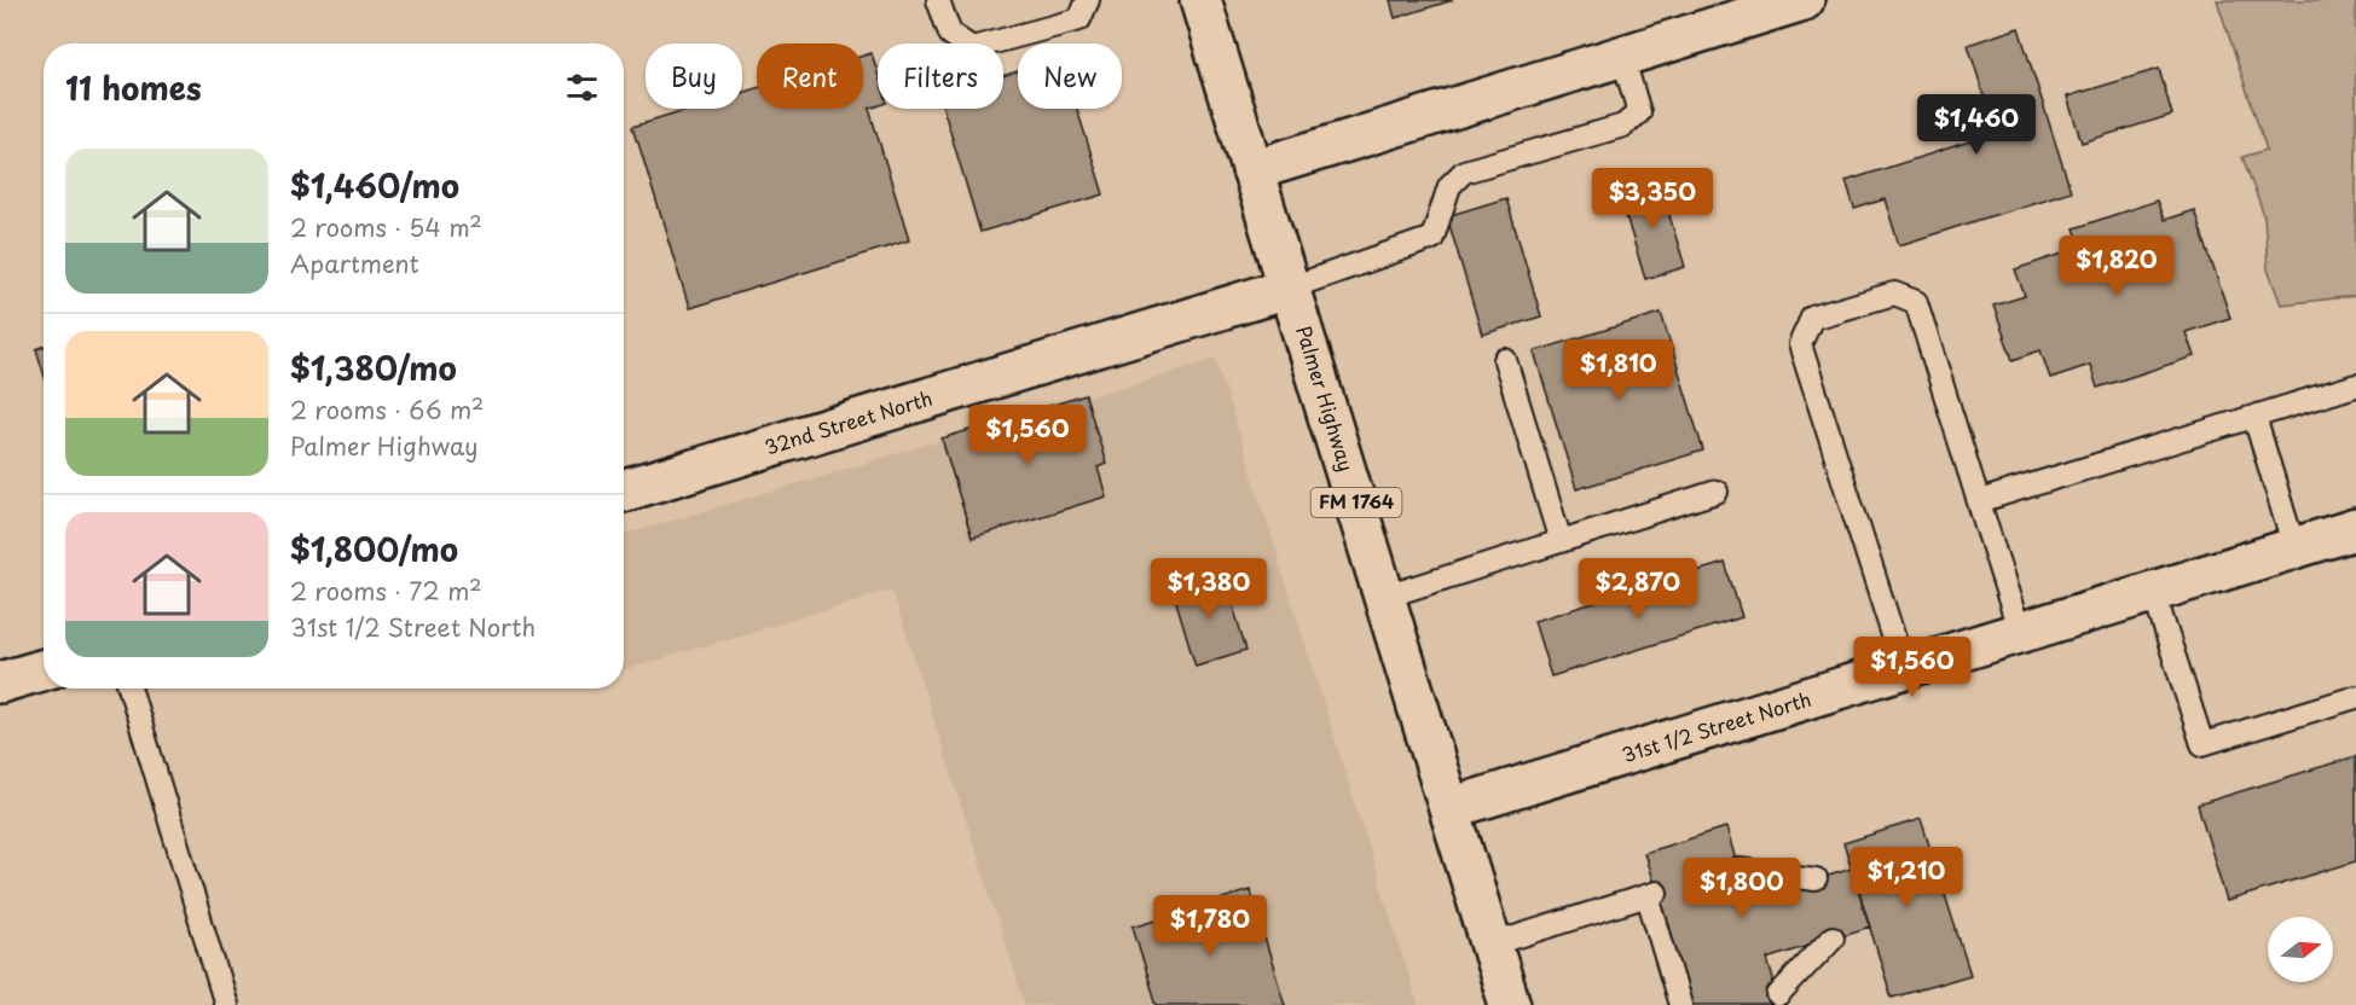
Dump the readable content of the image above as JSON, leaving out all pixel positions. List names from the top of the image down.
{
  "streets": {
    "street": [
      "Palmer Highway",
      "32nd Street North",
      "FM 1764",
      "31st 1/2 Street North"
    ]
  },
  "crossings": [
    ["Palmer Highway", "32nd Street North"],
    ["Palmer Highway", "31st 1/2 Street North"]
  ],
  "north": "right",
  "page": {
    "chip": [
      "Buy",
      "Rent",
      "Filters",
      "New"
    ],
    "heading": "11 homes",
    "price": [
      "$1,460",
      "$3,350",
      "$1,820",
      "$1,810",
      "$1,560",
      "$1,380",
      "$2,870",
      "$1,560",
      "$1,210",
      "$1,800",
      "$1,780"
    ],
    "list": [
      {
        "name": "$1,460/mo",
        "note": "2 rooms · 54 m² · Apartment"
      },
      {
        "name": "$1,380/mo",
        "note": "2 rooms · 66 m² · Palmer Highway"
      },
      {
        "name": "$1,800/mo",
        "note": "2 rooms · 72 m² · 31st 1/2 Street North"
      }
    ]
  }
}
